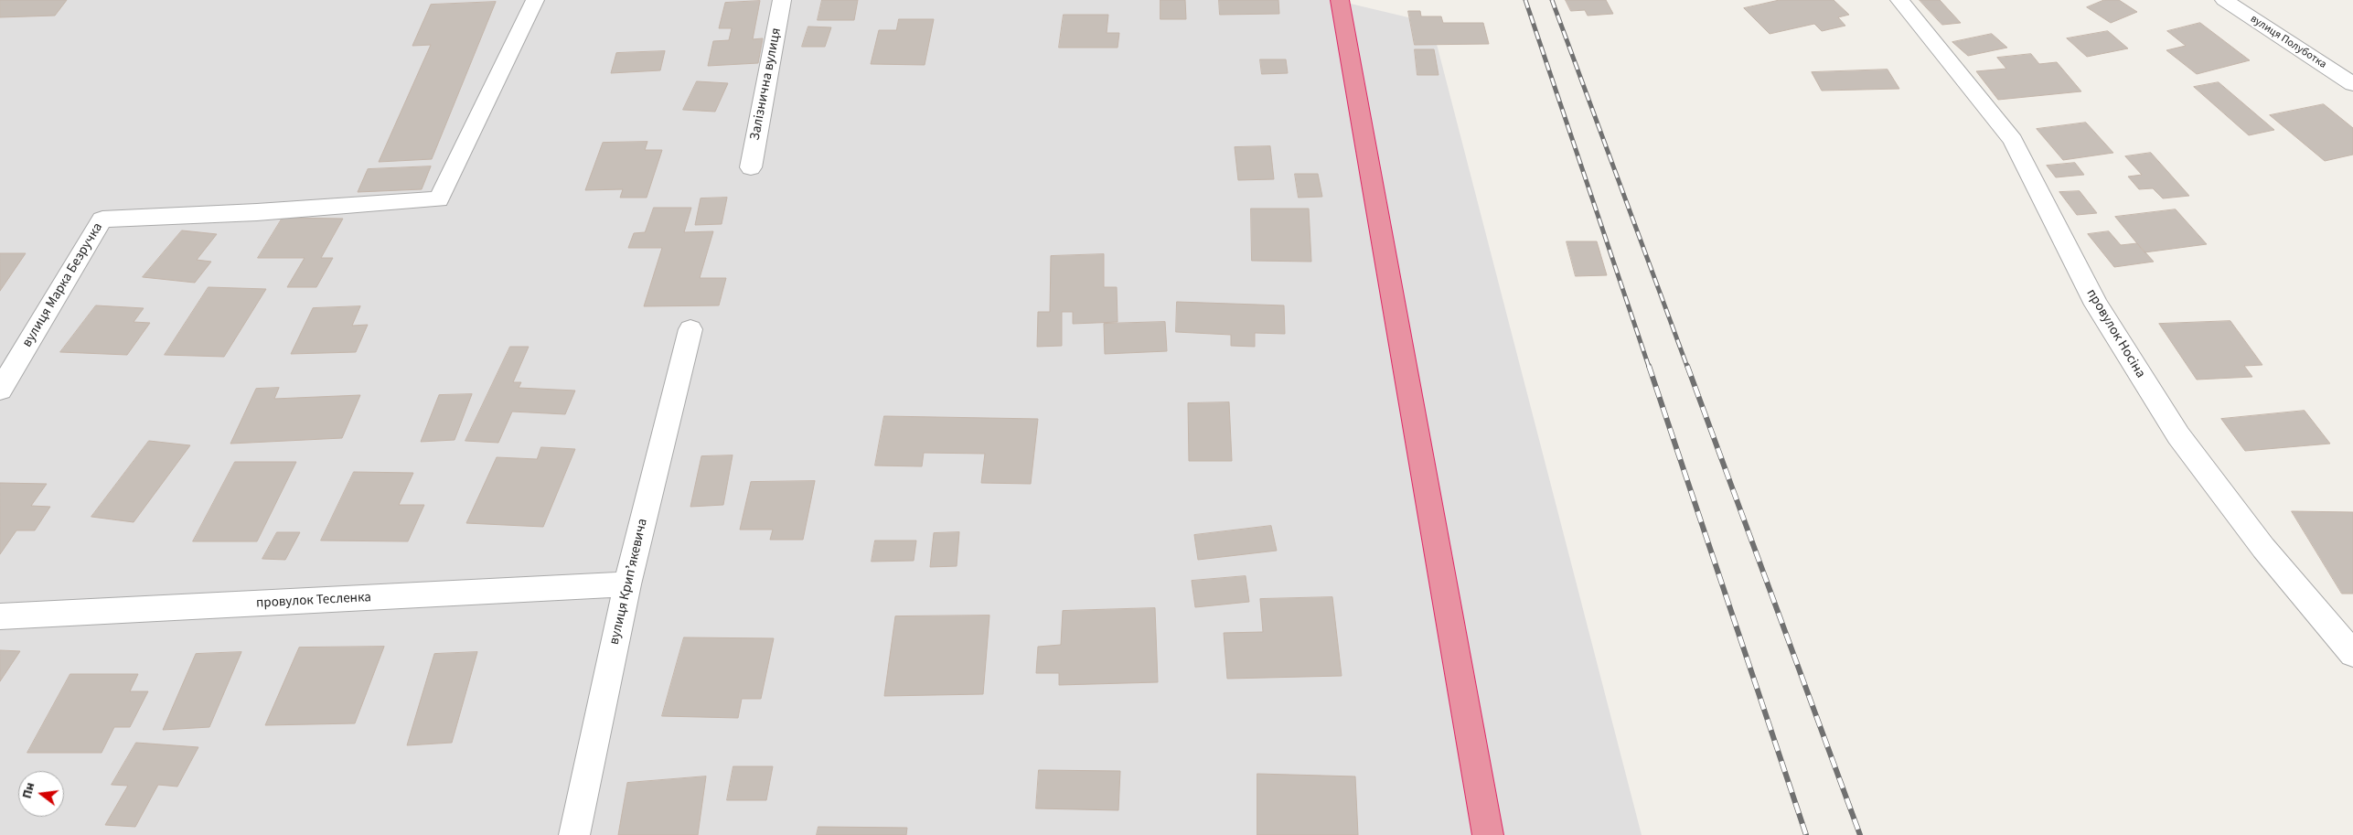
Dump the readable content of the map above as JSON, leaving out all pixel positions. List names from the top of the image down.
{
  "streets": {
    "street": [
      "вулиця Полуботка",
      "Залізнична вулиця",
      "вулиця Марка Безручка",
      "провулок Носіна",
      "вулиця Крипʼякевича",
      "провулок Тесленка"
    ]
  },
  "crossings": [
    ["вулиця Крипʼякевича", "провулок Тесленка"]
  ],
  "north": "left"
}
